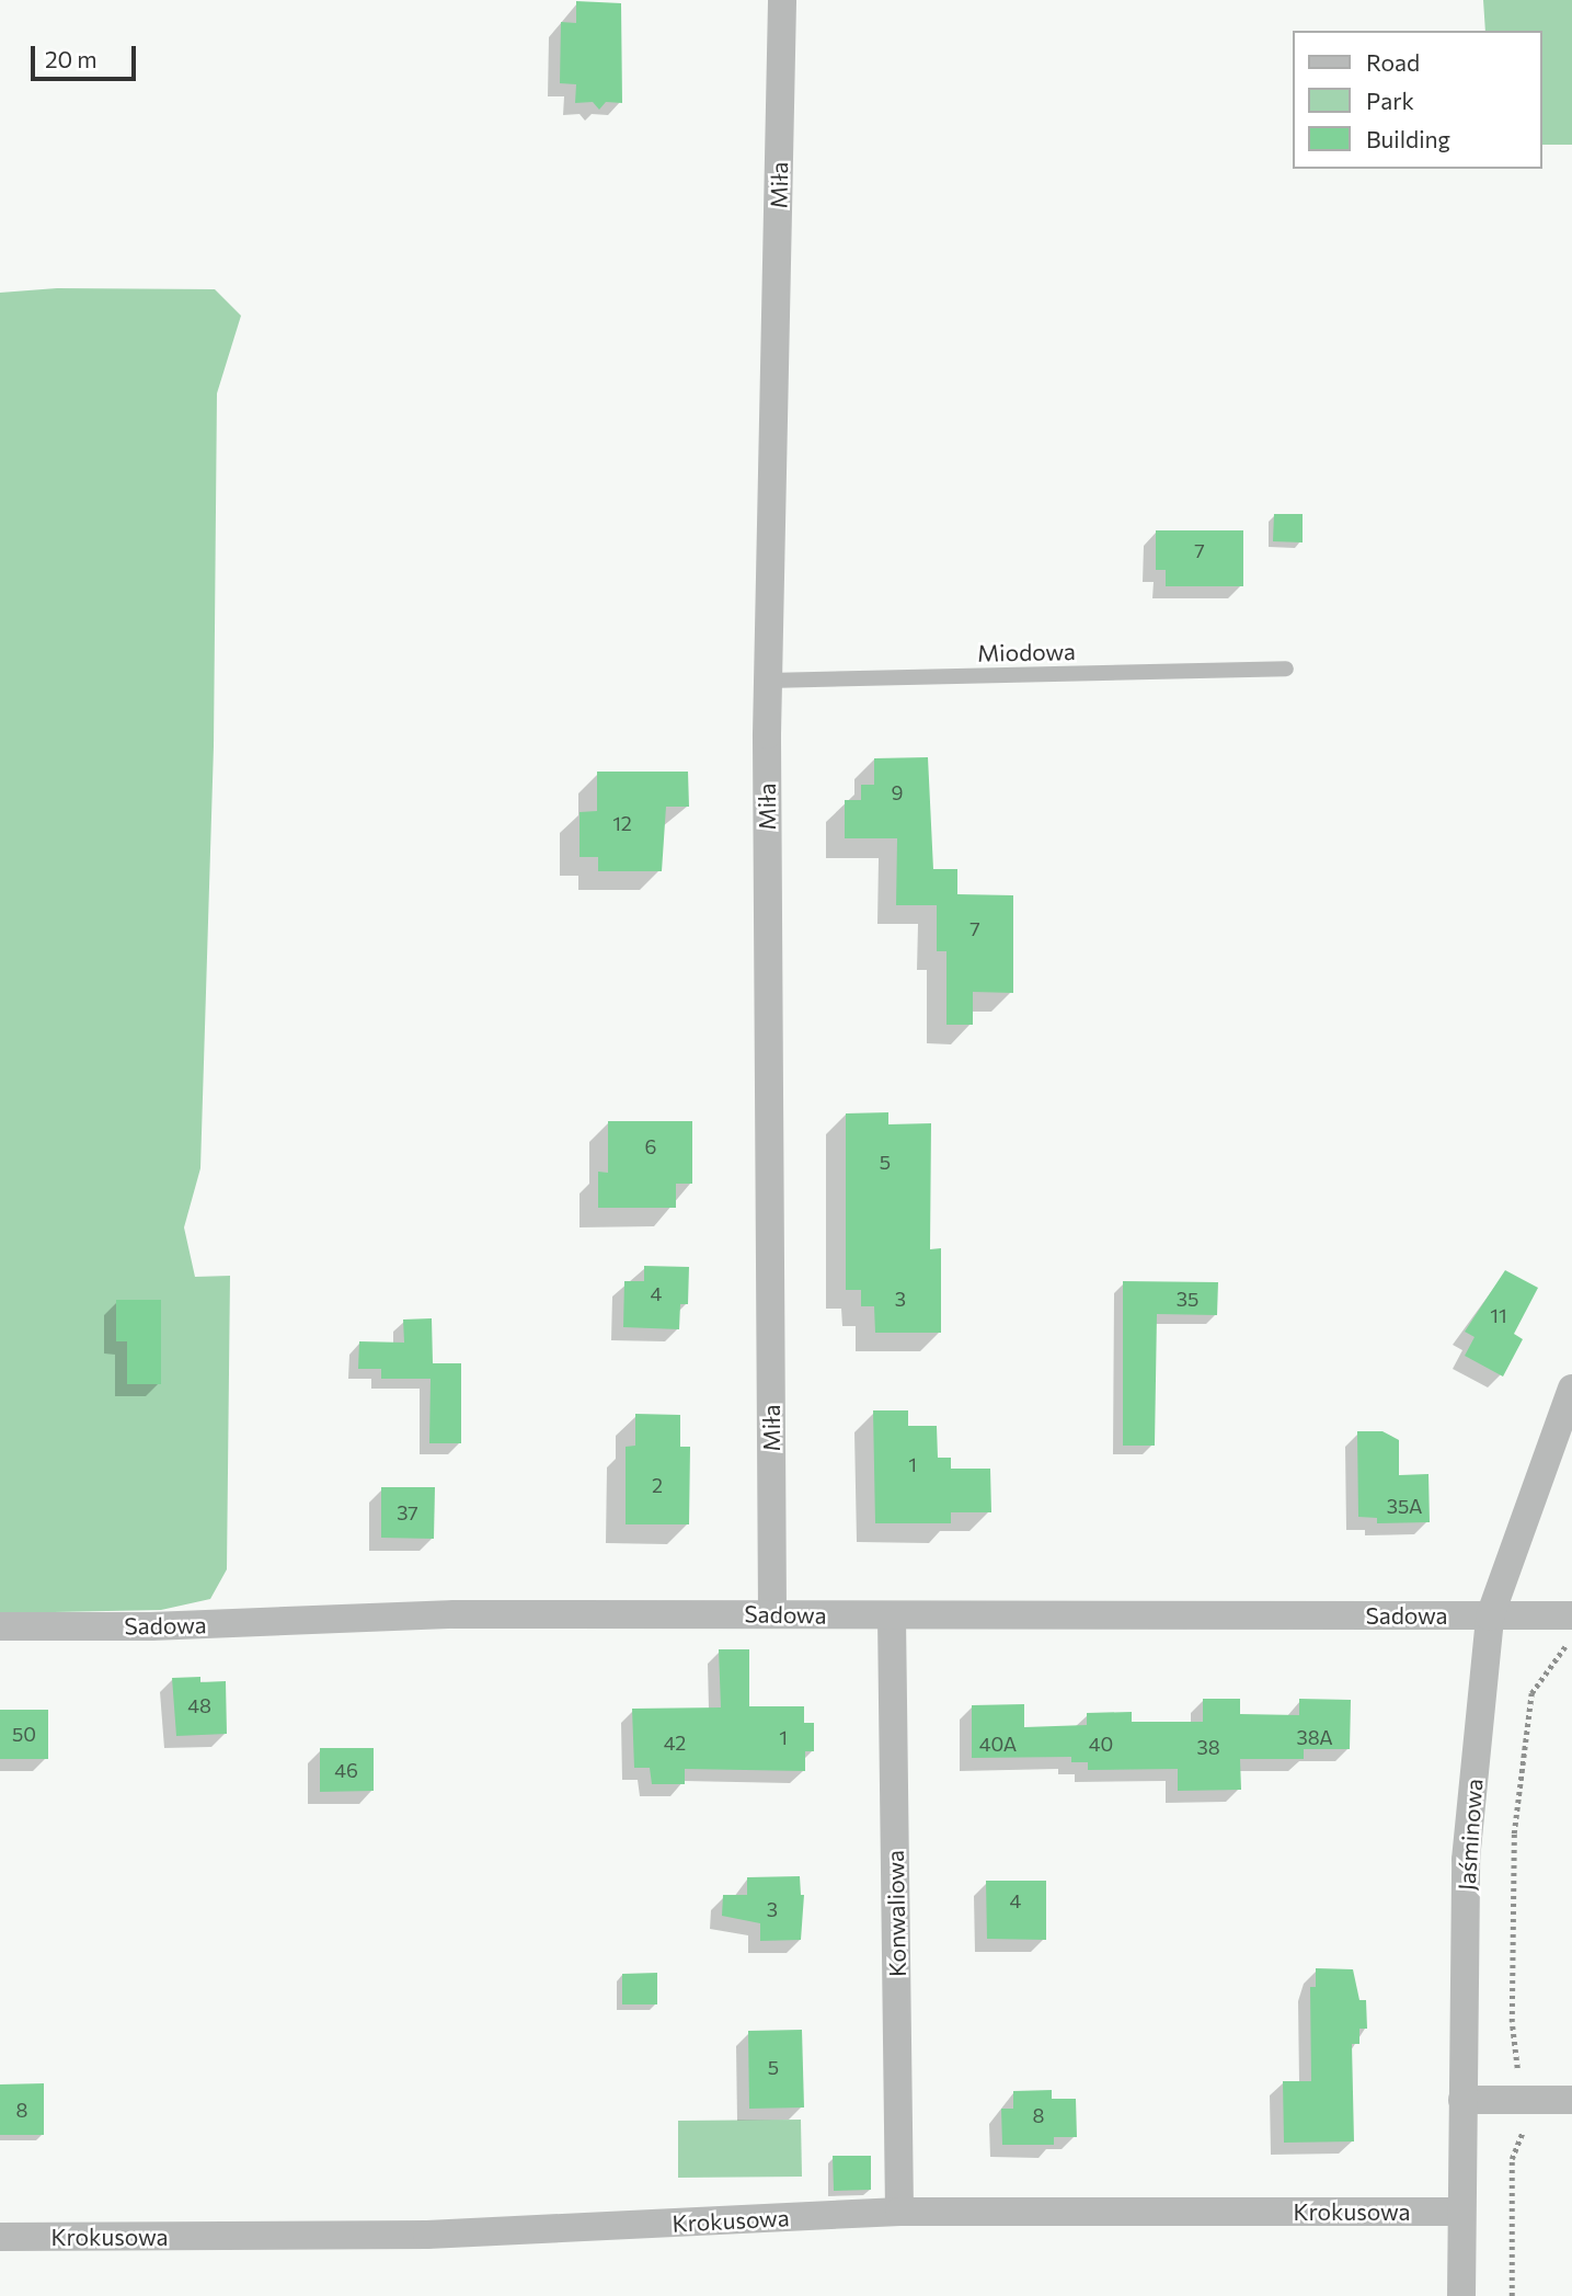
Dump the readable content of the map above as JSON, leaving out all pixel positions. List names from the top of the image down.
{
  "streets": {
    "street": [
      "Miła",
      "Sadowa",
      "Jaśminowa",
      "Konwaliowa",
      "Krokusowa"
    ],
    "lane": ["Miodowa"]
  },
  "crossings": [
    ["Miła", "Miodowa"],
    ["Miła", "Sadowa"],
    ["Sadowa", "Jaśminowa"],
    ["Sadowa", "Konwaliowa"],
    ["Jaśminowa", "Krokusowa"],
    ["Konwaliowa", "Krokusowa"]
  ],
  "house_numbers": [
    "7",
    "9",
    "12",
    "7",
    "6",
    "5",
    "4",
    "3",
    "35",
    "11",
    "1",
    "2",
    "35A",
    "37",
    "48",
    "50",
    "1",
    "38A",
    "42",
    "40A",
    "40",
    "38",
    "46",
    "4",
    "3",
    "5",
    "8",
    "8"
  ],
  "legend": ["Road", "Park", "Building"],
  "scale_bar": "20 m"
}
